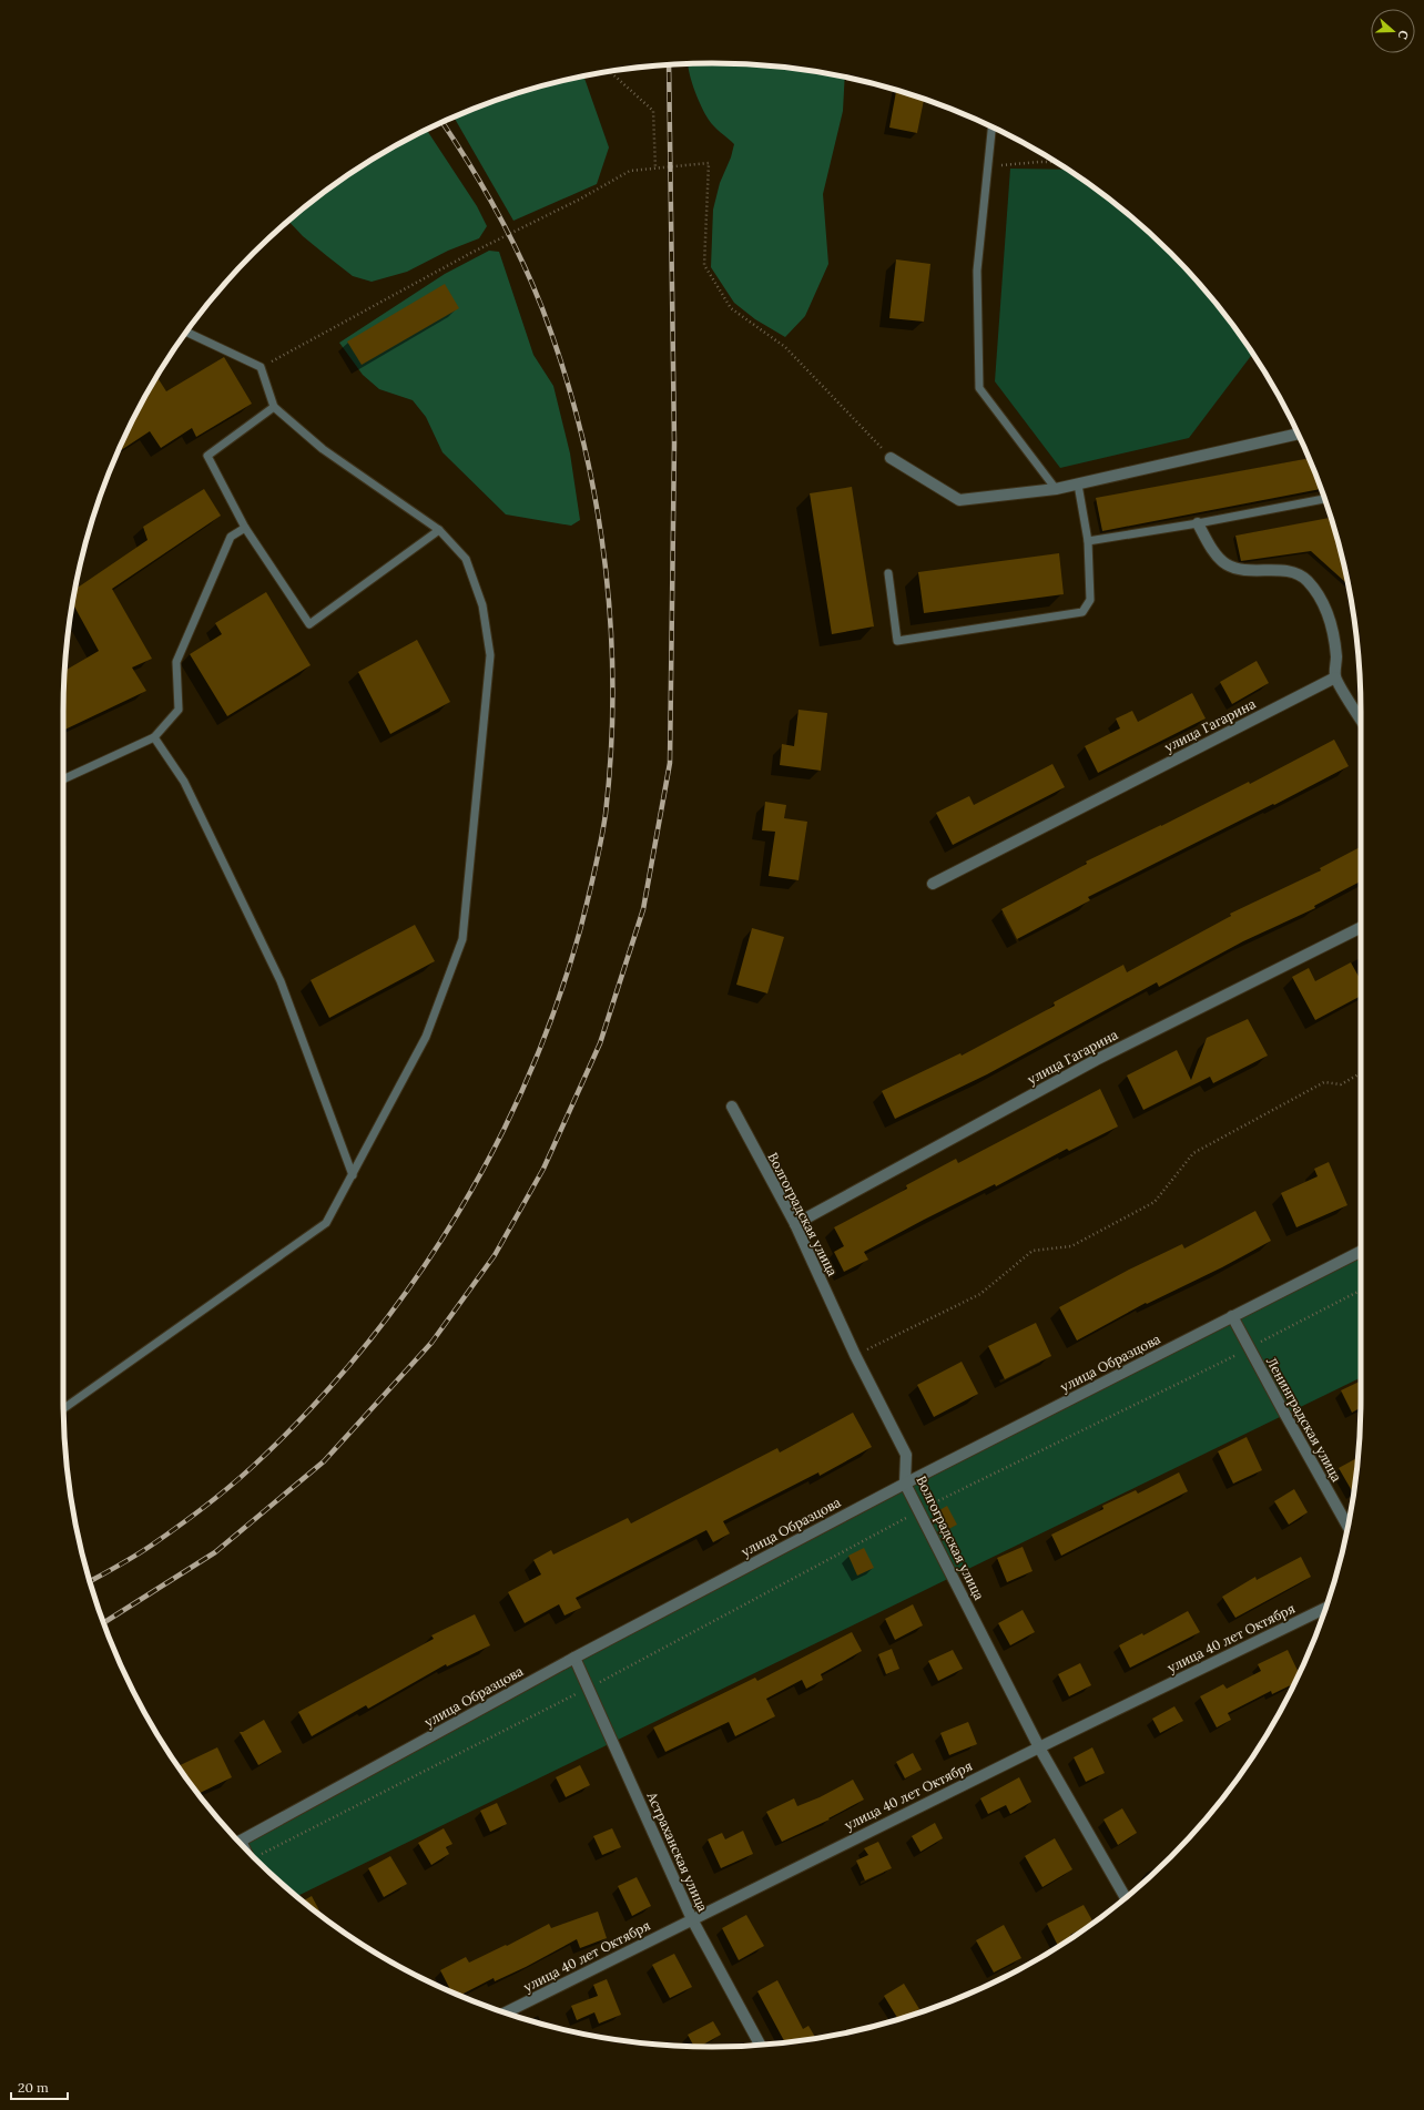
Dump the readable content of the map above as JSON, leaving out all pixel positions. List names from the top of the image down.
{
  "streets": {
    "street": [
      "улица Гагарина",
      "Волгоградская улица",
      "улица Образцова",
      "Ленинградская улица",
      "улица 40 лет Октября",
      "Астраханская улица"
    ]
  },
  "crossings": [
    ["улица Гагарина", "Волгоградская улица"],
    ["Волгоградская улица", "улица Образцова"],
    ["Волгоградская улица", "улица 40 лет Октября"],
    ["улица Образцова", "Ленинградская улица"],
    ["улица Образцова", "Астраханская улица"],
    ["улица 40 лет Октября", "Астраханская улица"]
  ],
  "scale_bar": "20 m",
  "north": "right"
}
